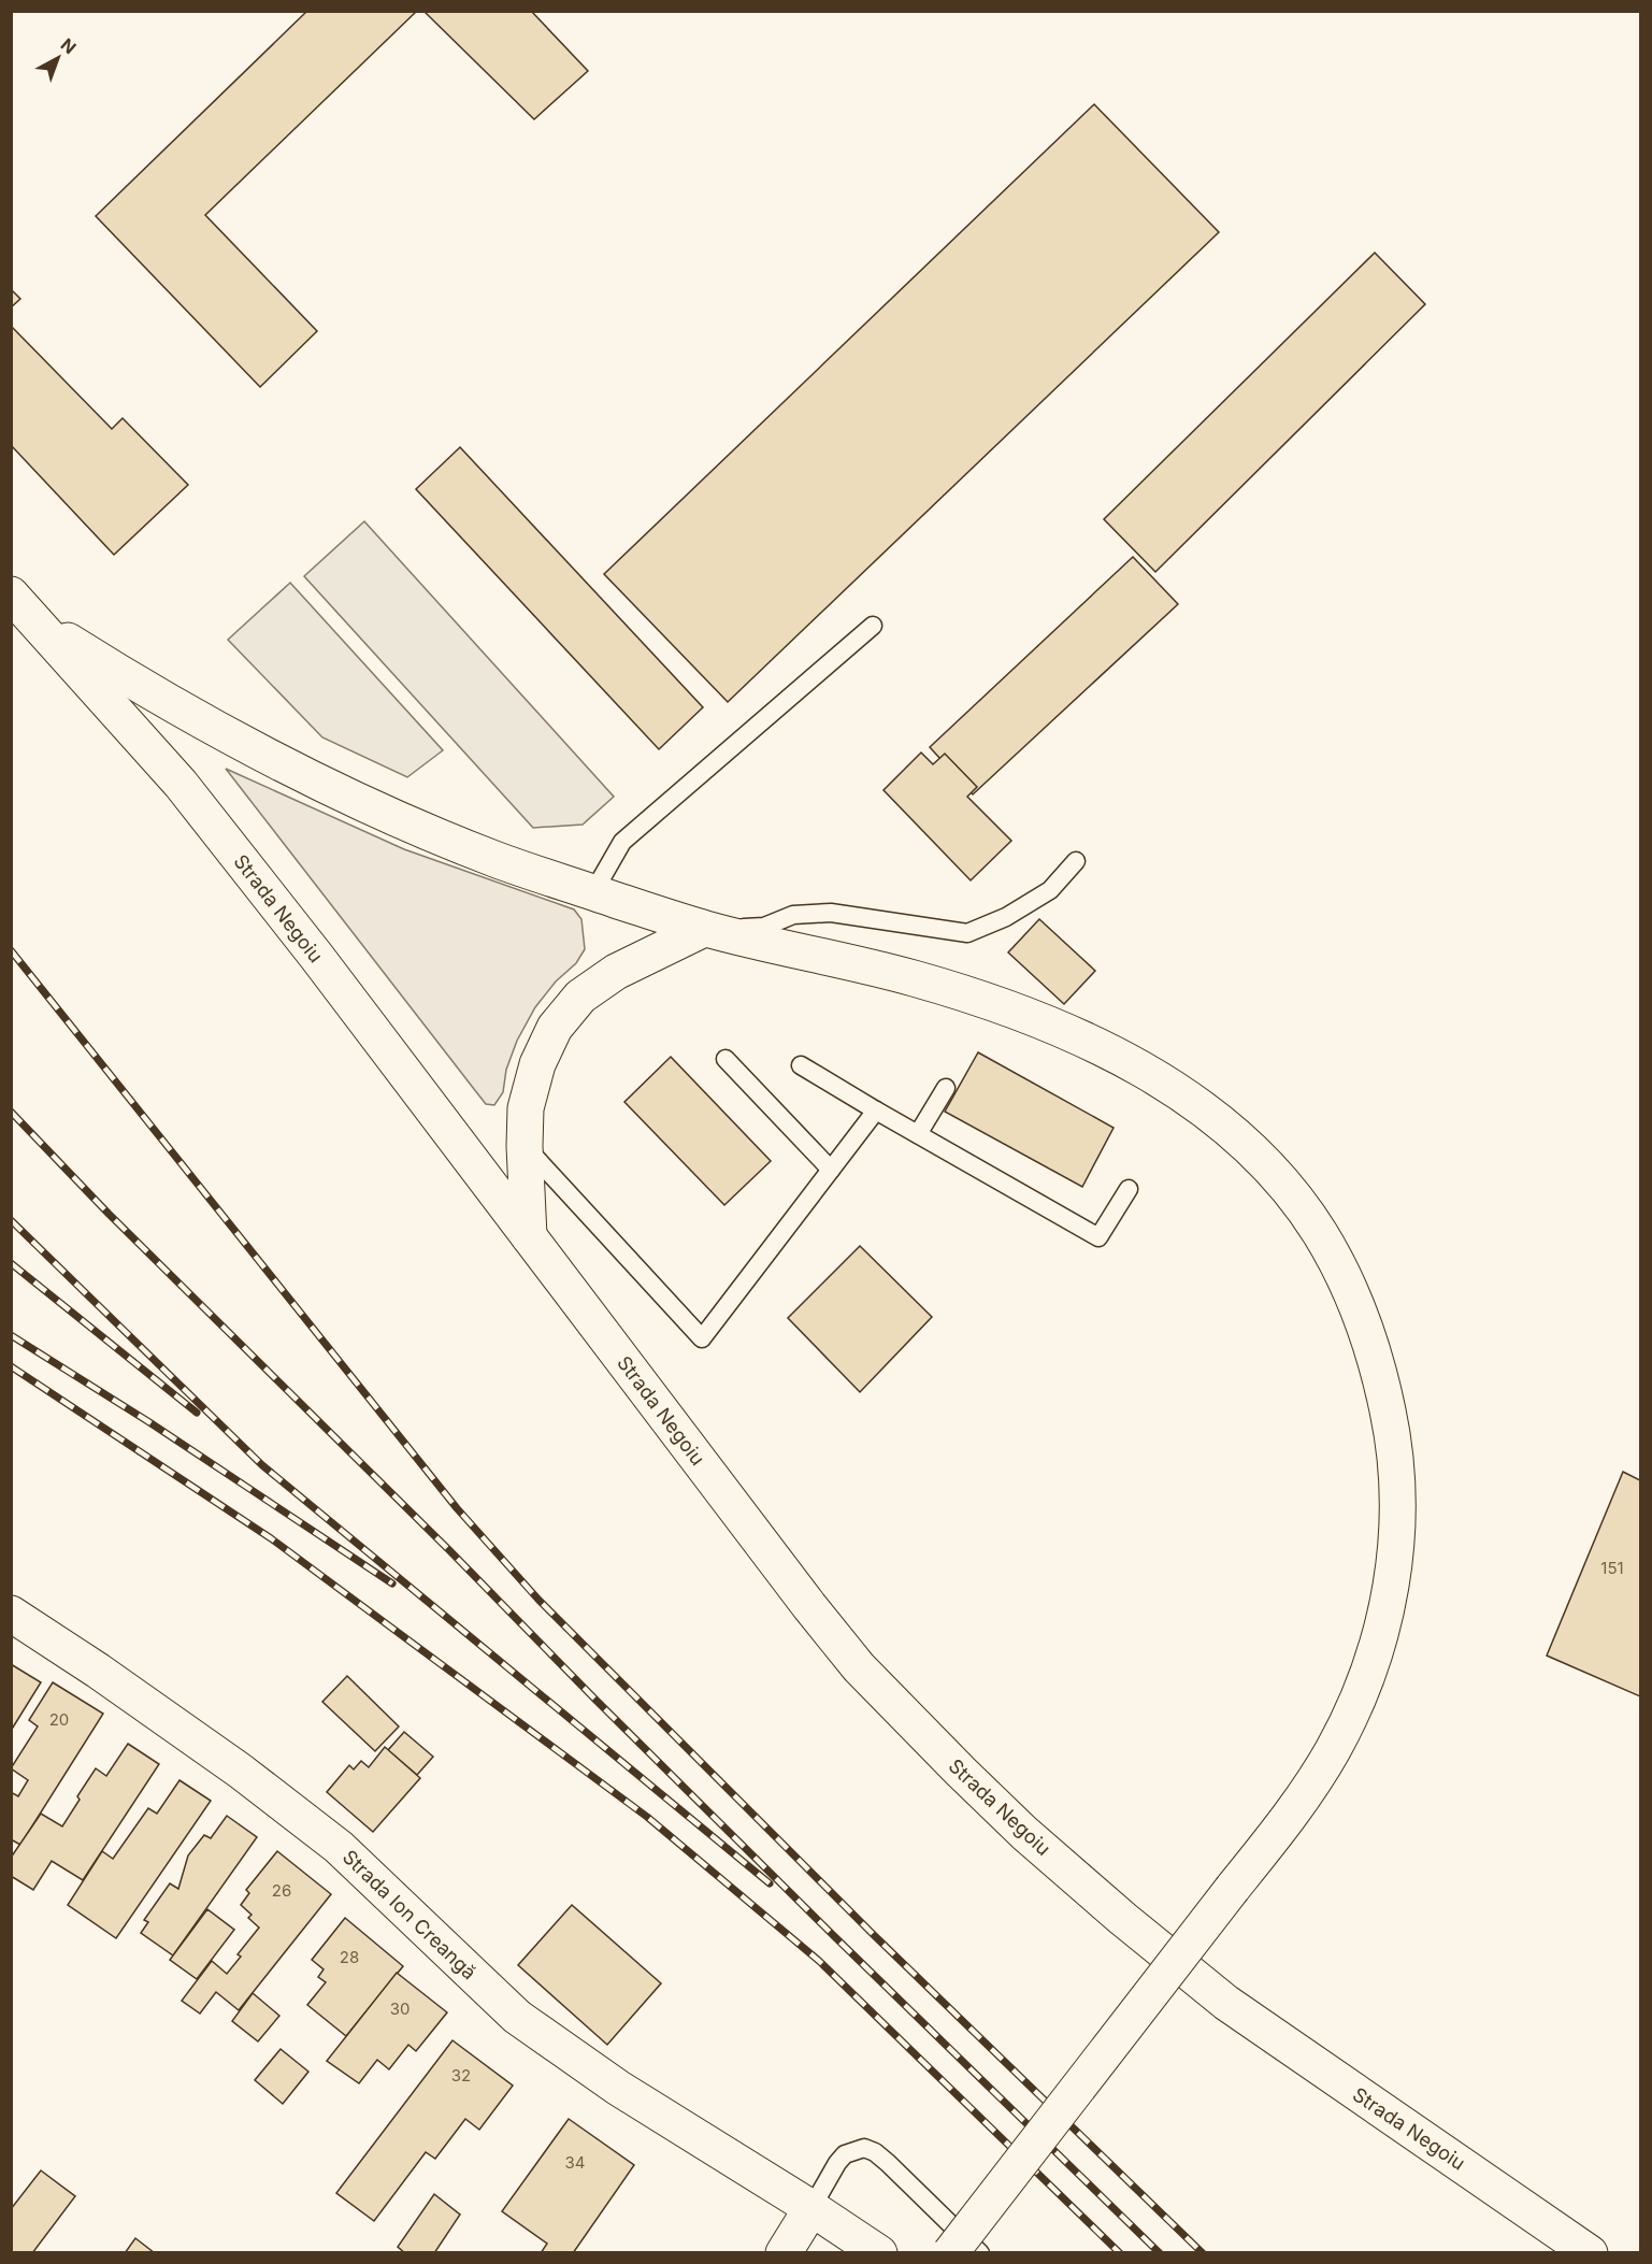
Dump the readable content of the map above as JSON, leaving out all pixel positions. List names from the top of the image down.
{
  "streets": {
    "main road": ["Strada Negoiu", "Strada Ion Creangă"]
  },
  "house_numbers": [
    "151",
    "20",
    "26",
    "28",
    "30",
    "32",
    "34"
  ],
  "north": "top right"
}
